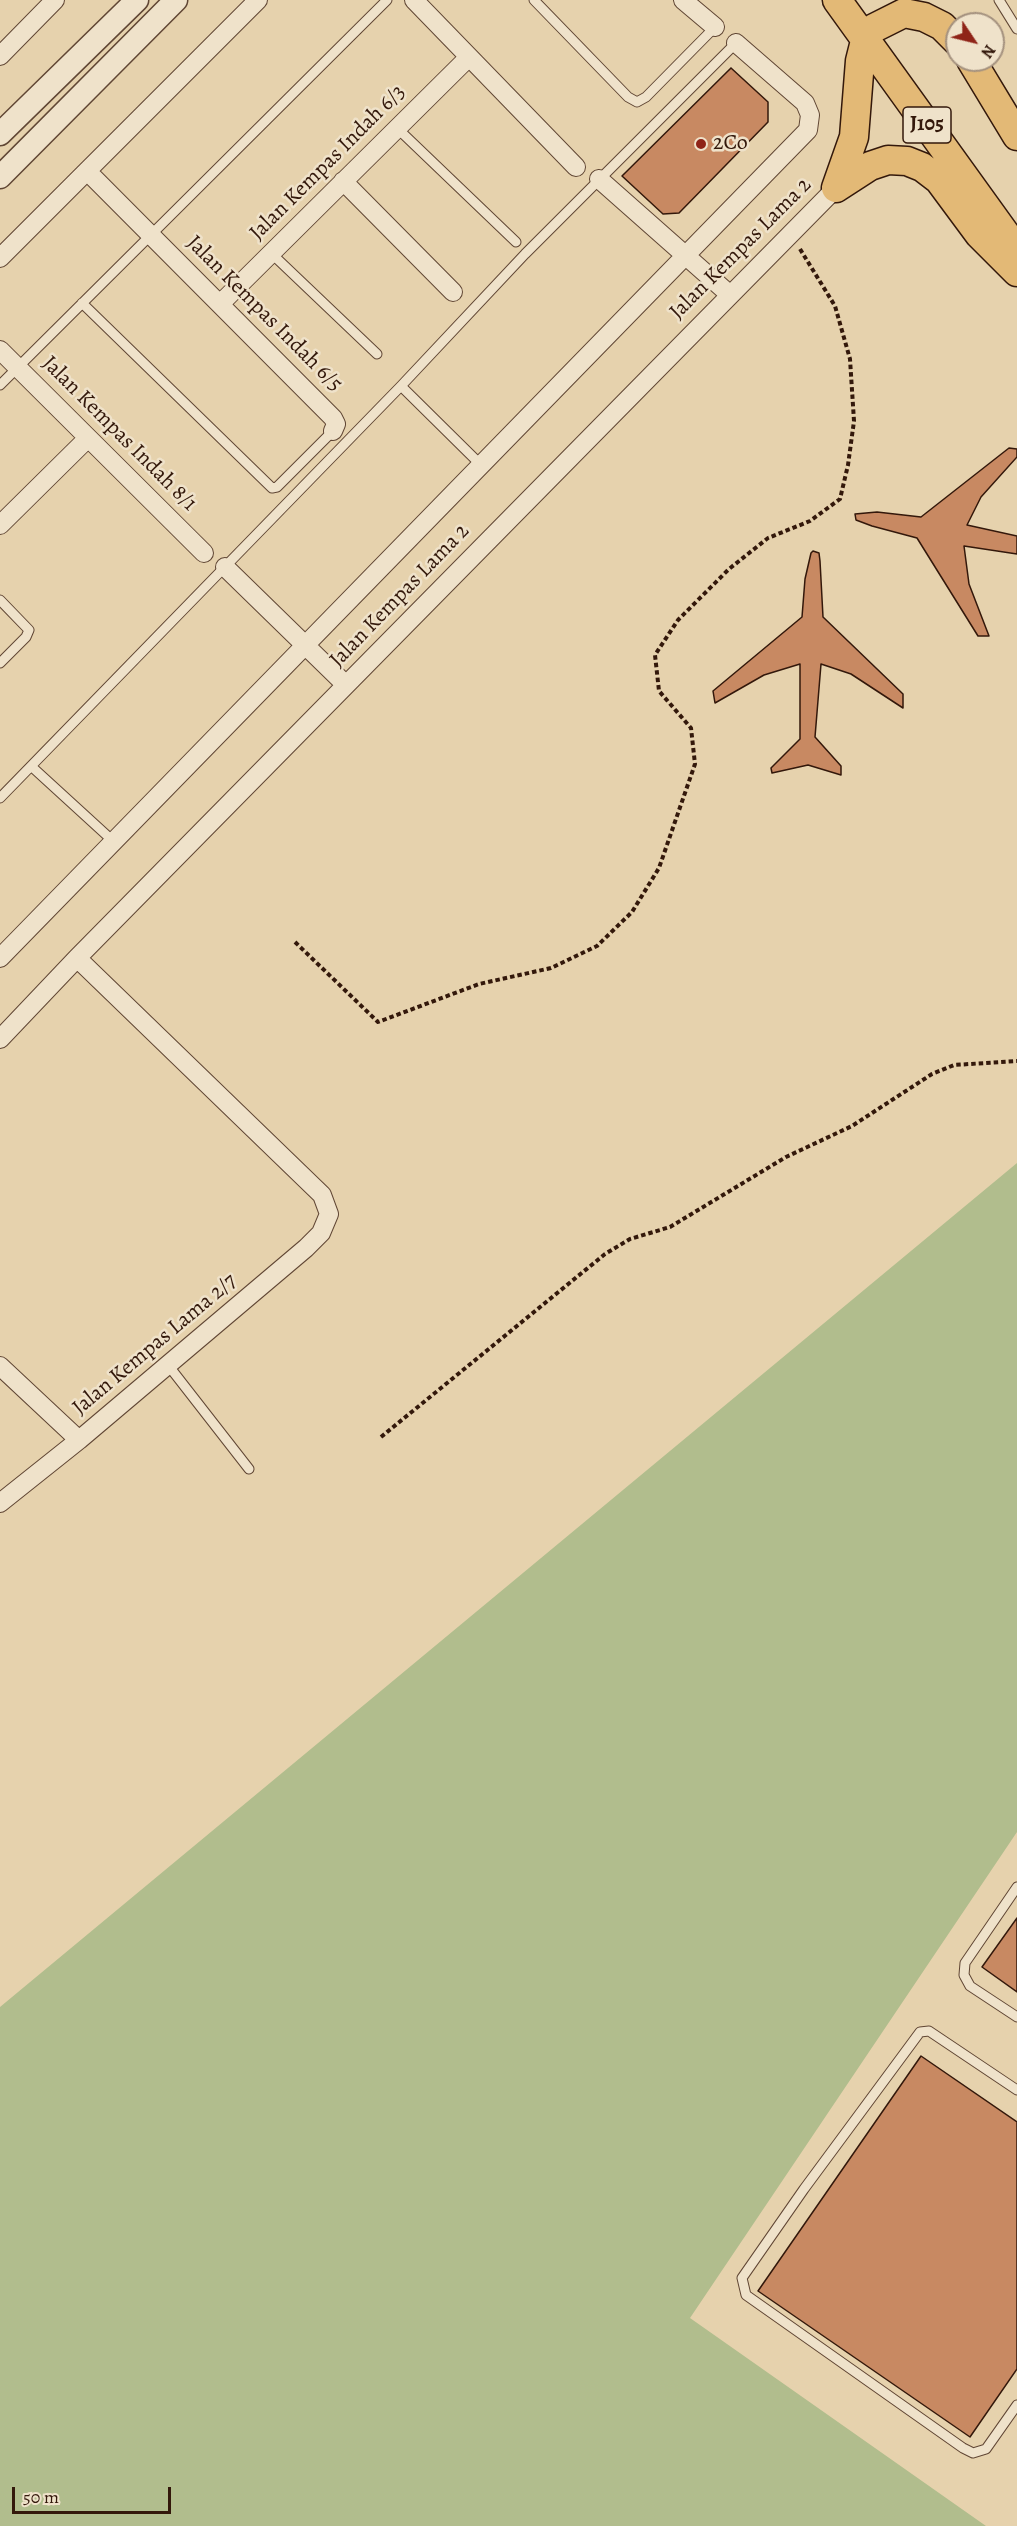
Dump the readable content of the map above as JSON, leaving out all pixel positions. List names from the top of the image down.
{
  "streets": {
    "main road": ["J105"],
    "street": [
      "Jalan Kempas Indah 6/3",
      "Jalan Kempas Lama 2",
      "Jalan Kempas Indah 6/5",
      "Jalan Kempas Indah 8/1",
      "Jalan Kempas Lama 2/7"
    ]
  },
  "crossings": [
    ["Jalan Kempas Indah 6/3", "Jalan Kempas Indah 6/5"],
    ["Jalan Kempas Lama 2", "Jalan Kempas Lama 2/7"]
  ],
  "places": ["2Co"],
  "scale_bar": "50 m",
  "north": "bottom right"
}
